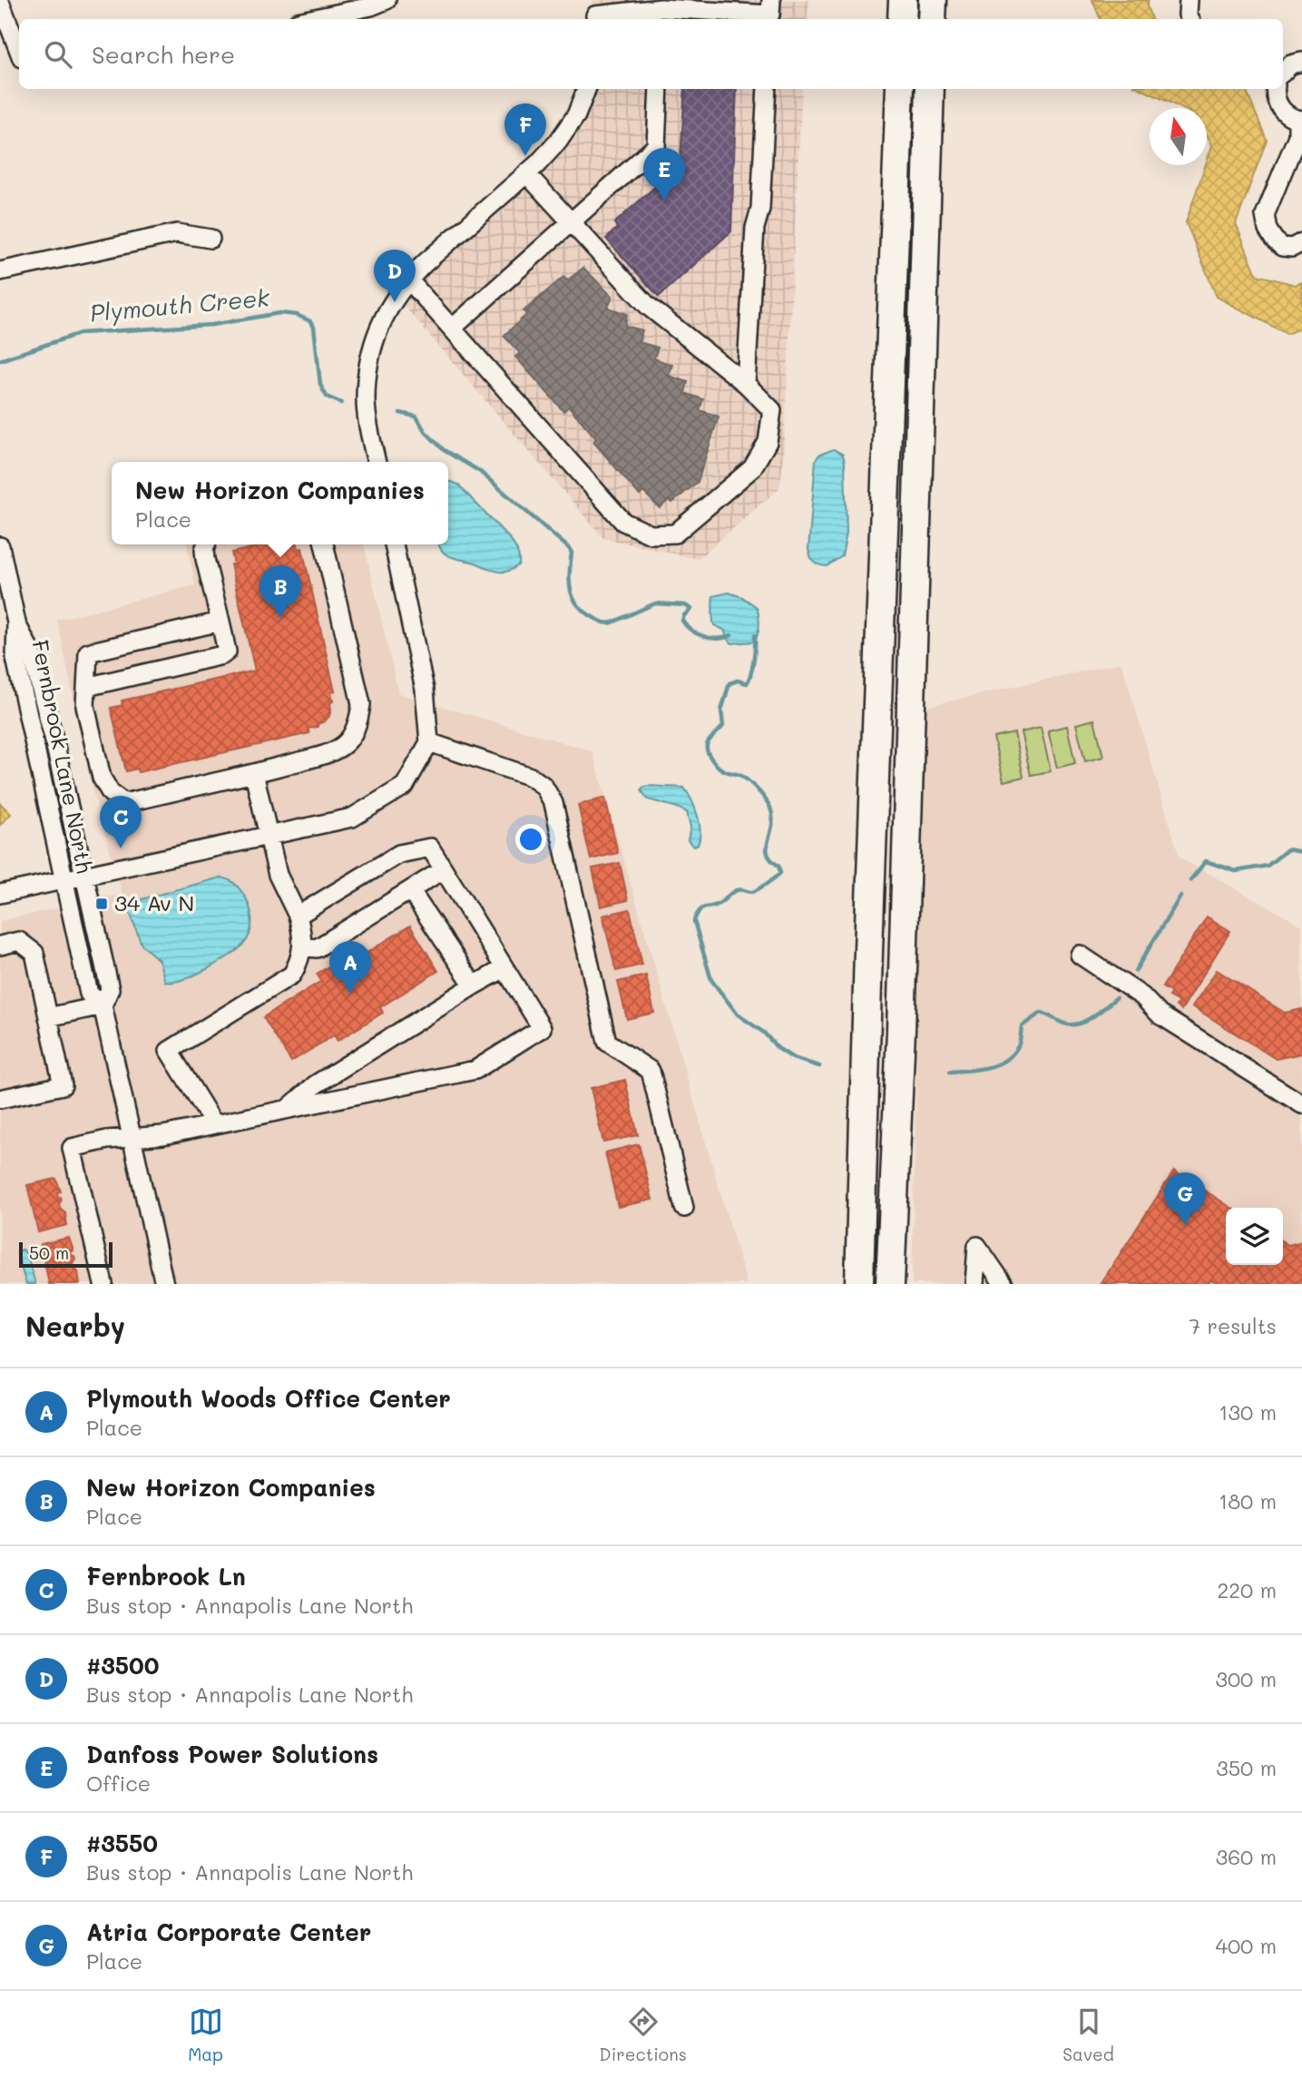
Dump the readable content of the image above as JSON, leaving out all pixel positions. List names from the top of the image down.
{
  "streets": {
    "street": ["Fernbrook Lane North"]
  },
  "water": ["Plymouth Creek"],
  "places": {
    "transit": ["34 Av N"]
  },
  "scale_bar": "50 m",
  "north": "top",
  "page": {
    "search": "Search here",
    "pins": [
      "F",
      "E",
      "D",
      "B",
      "C",
      "A",
      "G"
    ],
    "popup": ["New Horizon Companies", "Place"],
    "scale": "50 m",
    "heading": ["Nearby", "7 results"],
    "list": [
      {
        "mark": "A",
        "name": "Plymouth Woods Office Center",
        "note": "Place",
        "value": "130 m"
      },
      {
        "mark": "B",
        "name": "New Horizon Companies",
        "note": "Place",
        "value": "180 m"
      },
      {
        "mark": "C",
        "name": "Fernbrook Ln",
        "note": "Bus stop · Annapolis Lane North",
        "value": "220 m"
      },
      {
        "mark": "D",
        "name": "#3500",
        "note": "Bus stop · Annapolis Lane North",
        "value": "300 m"
      },
      {
        "mark": "E",
        "name": "Danfoss Power Solutions",
        "note": "Office",
        "value": "350 m"
      },
      {
        "mark": "F",
        "name": "#3550",
        "note": "Bus stop · Annapolis Lane North",
        "value": "360 m"
      },
      {
        "mark": "G",
        "name": "Atria Corporate Center",
        "note": "Place",
        "value": "400 m"
      }
    ],
    "nav": ["Map", "Directions", "Saved"]
  }
}
